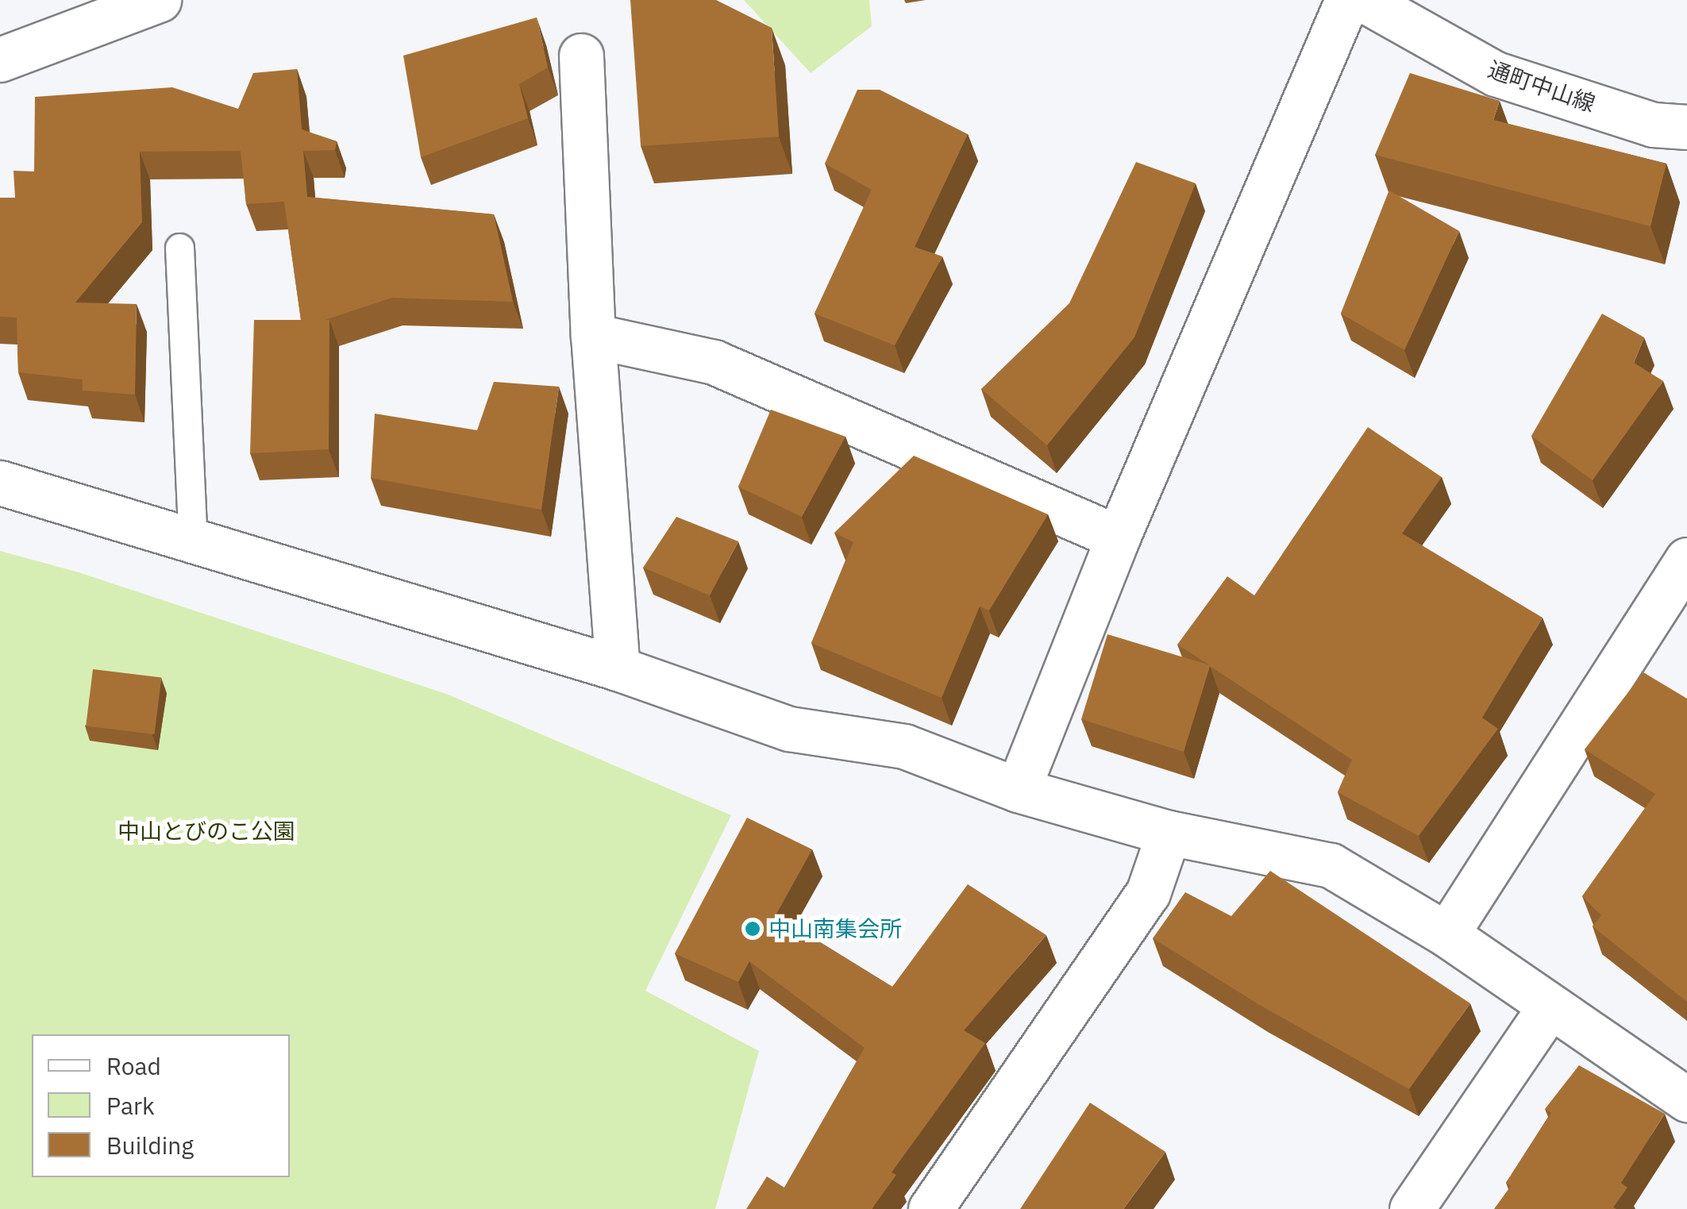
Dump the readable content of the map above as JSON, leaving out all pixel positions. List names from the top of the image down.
{
  "streets": {
    "street": ["通町中山線"]
  },
  "parks": ["中山とびのこ公園"],
  "places": ["中山南集会所"],
  "legend": ["Road", "Park", "Building"]
}
